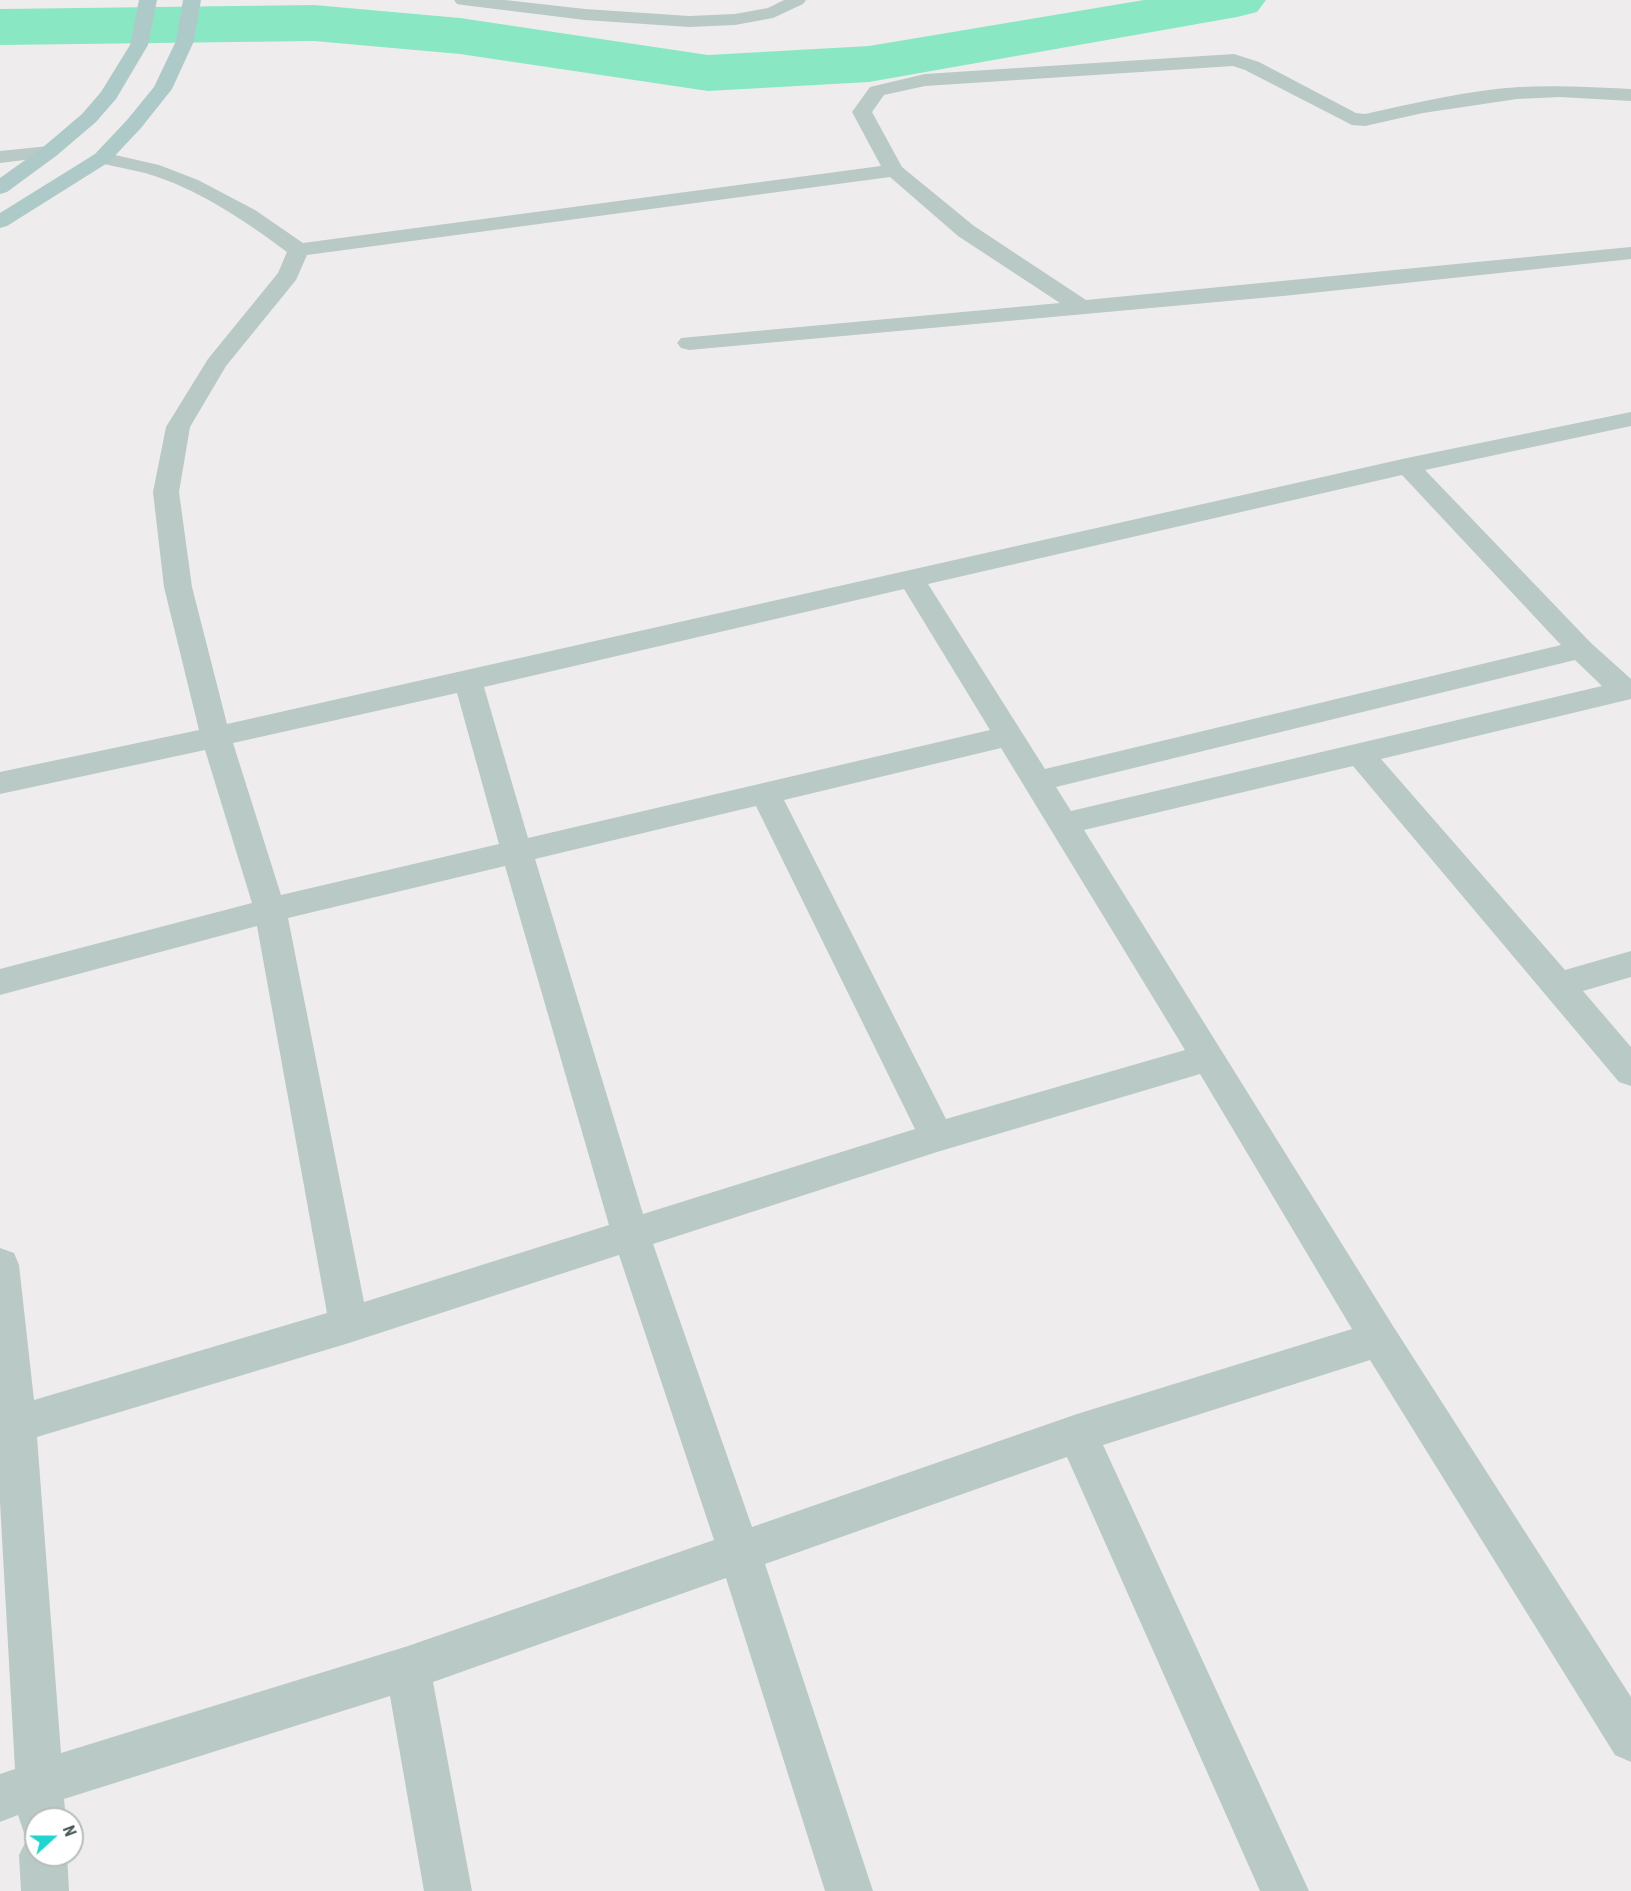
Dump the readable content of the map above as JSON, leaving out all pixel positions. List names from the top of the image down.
{
  "north": "right"
}
